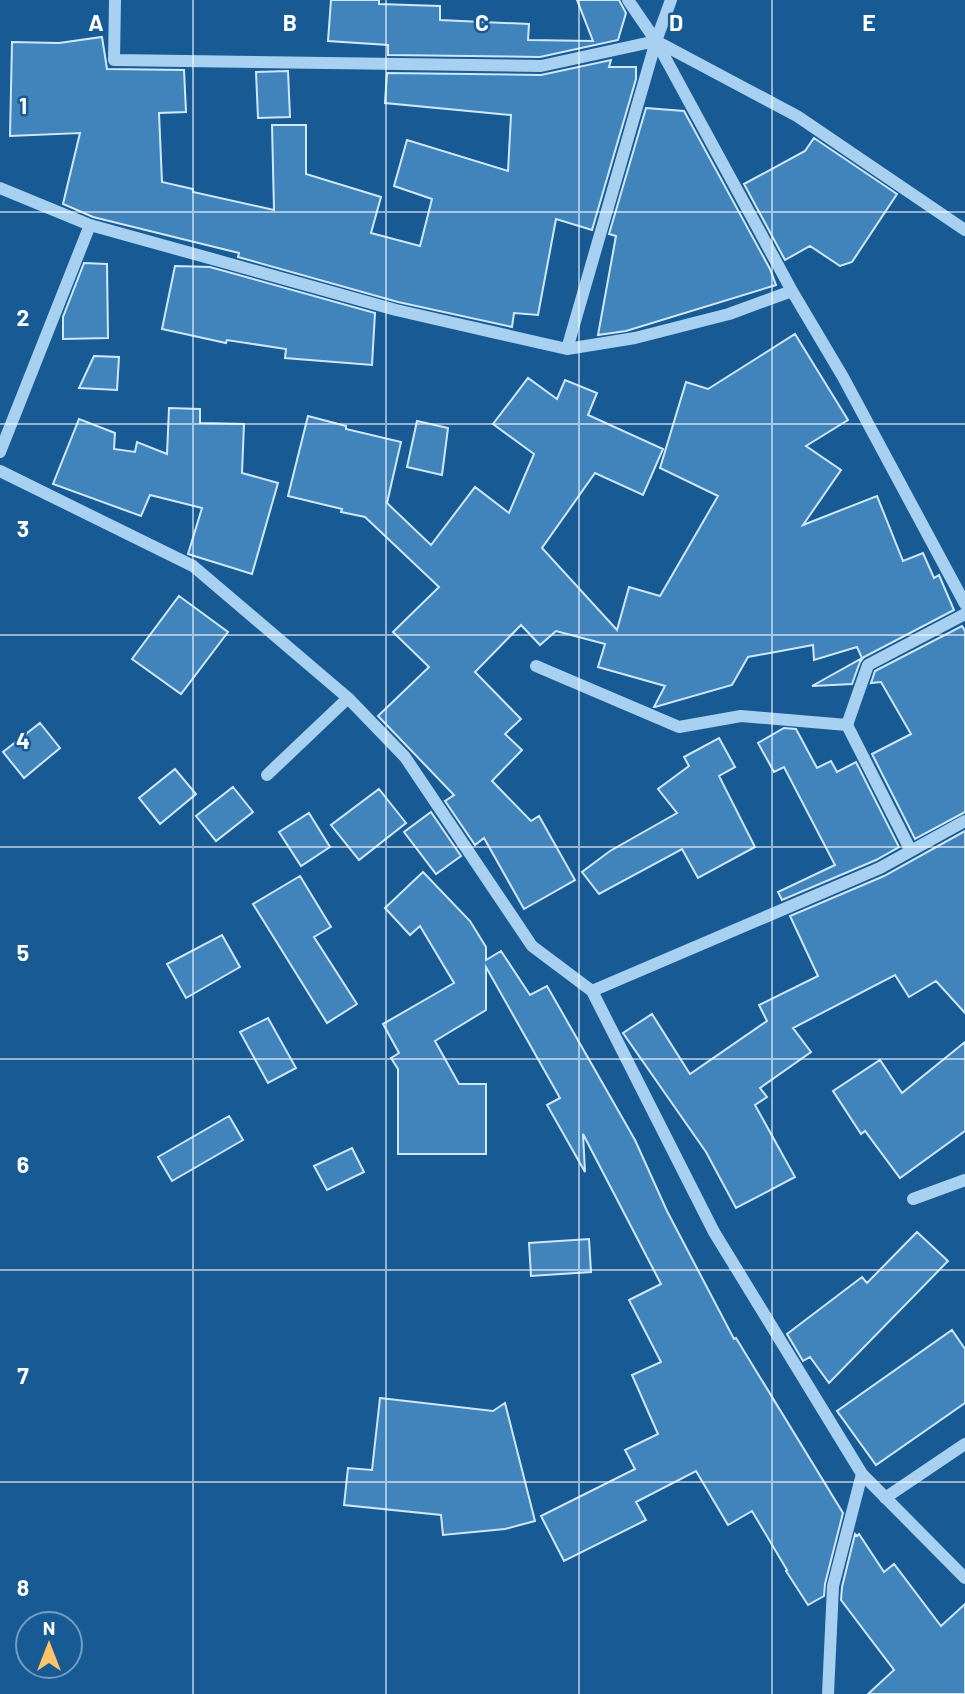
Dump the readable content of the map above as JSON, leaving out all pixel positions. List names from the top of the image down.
{
  "north": "top",
  "grid": {
    "columns": [
      "A",
      "B",
      "C",
      "D",
      "E"
    ],
    "rows": [
      "1",
      "2",
      "3",
      "4",
      "5",
      "6",
      "7",
      "8"
    ]
  }
}
